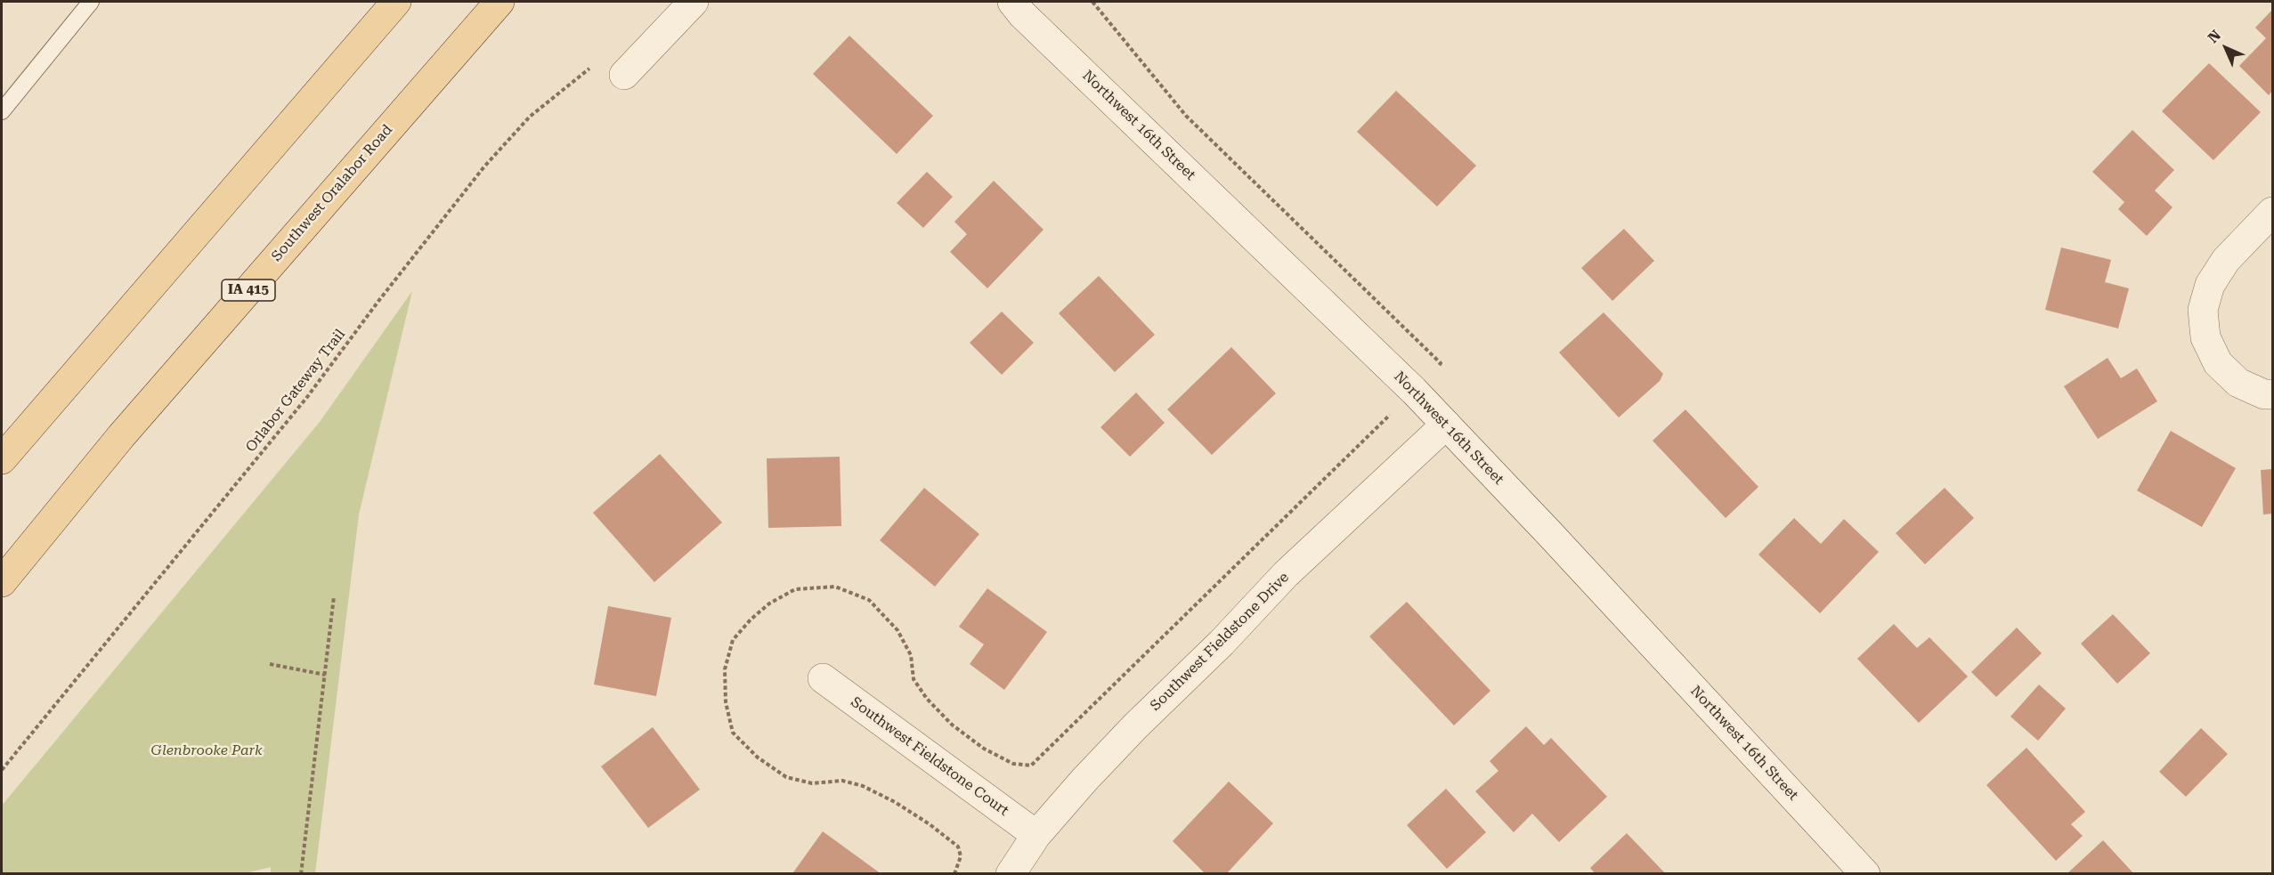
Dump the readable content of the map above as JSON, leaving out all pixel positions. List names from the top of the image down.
{
  "streets": {
    "main road": ["Southwest Oralabor Road", "IA 415"],
    "street": ["Northwest 16th Street", "Southwest Fieldstone Drive", "Southwest Fieldstone Court"],
    "path": ["Orlabor Gateway Trail"]
  },
  "crossings": [
    ["Northwest 16th Street", "Southwest Fieldstone Drive"],
    ["Southwest Fieldstone Drive", "Southwest Fieldstone Court"]
  ],
  "parks": ["Glenbrooke Park"],
  "north": "top left"
}
